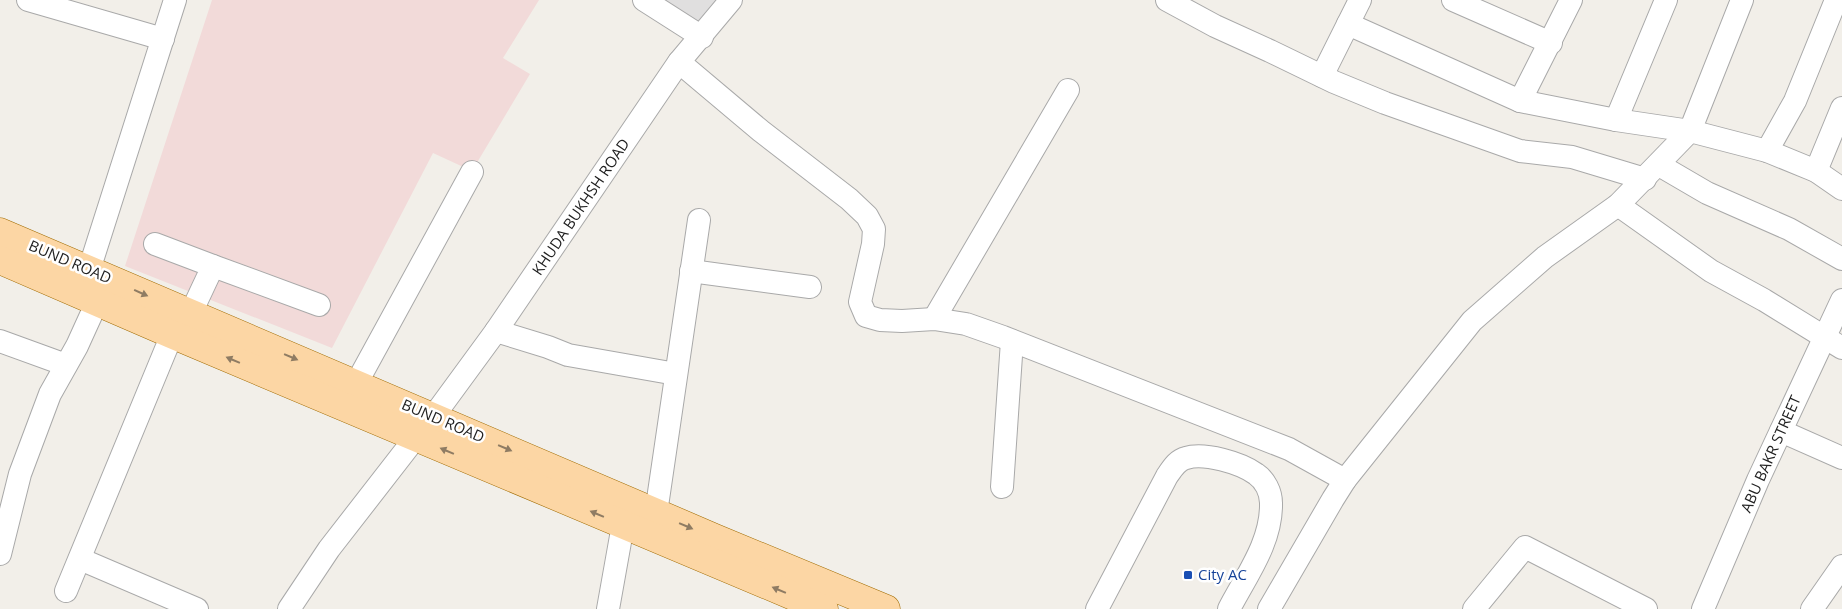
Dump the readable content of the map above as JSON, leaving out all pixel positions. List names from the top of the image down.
{
  "streets": {
    "main road": ["BUND ROAD"],
    "street": ["KHUDA BUKHSH ROAD", "ABU BAKR STREET"]
  },
  "crossings": [
    ["KHUDA BUKHSH ROAD", "BUND ROAD"]
  ],
  "places": {
    "transit": ["City AC"]
  }
}
